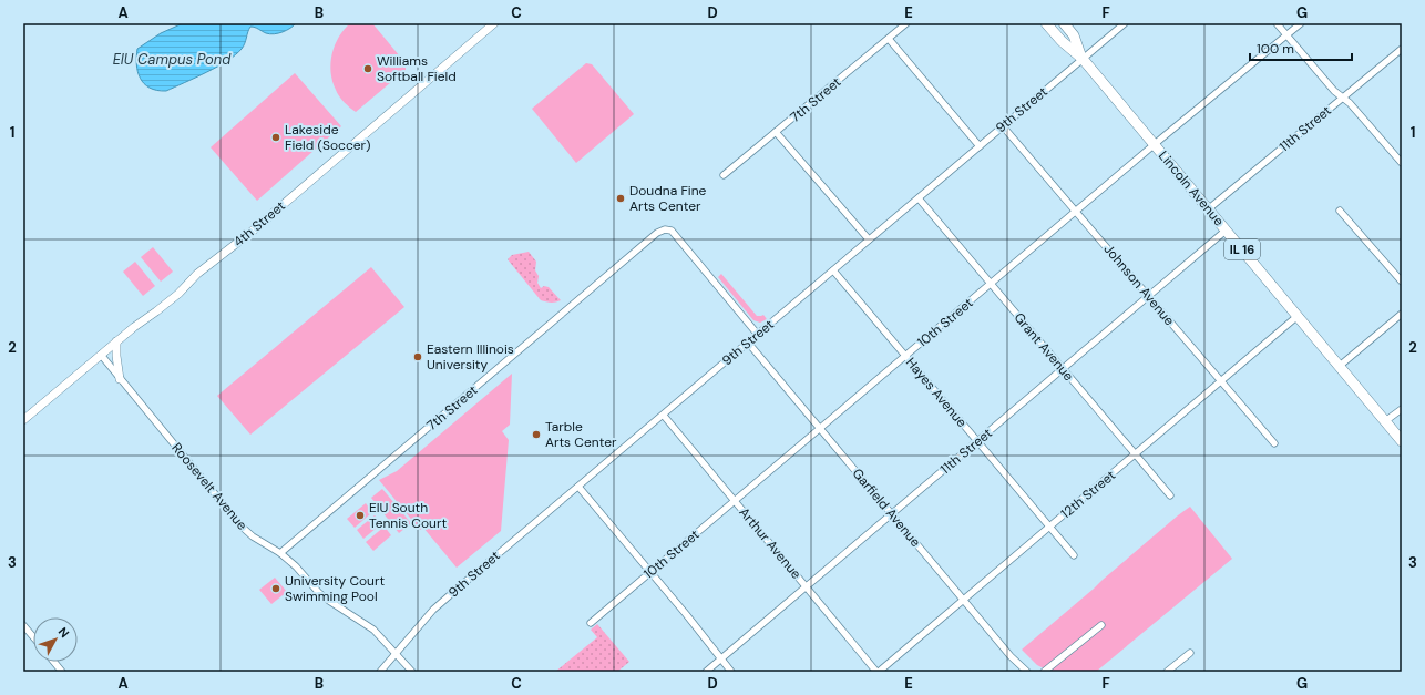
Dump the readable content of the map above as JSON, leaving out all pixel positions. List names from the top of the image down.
{
  "streets": {
    "main road": ["Lincoln Avenue", "IL 16"],
    "street": [
      "7th Street",
      "9th Street",
      "11th Street",
      "4th Street",
      "Johnson Avenue",
      "10th Street",
      "Grant Avenue",
      "Hayes Avenue",
      "Roosevelt Avenue",
      "12th Street",
      "Garfield Avenue",
      "Arthur Avenue"
    ]
  },
  "crossings": [
    ["7th Street", "9th Street"],
    ["7th Street", "Roosevelt Avenue"],
    ["9th Street", "Lincoln Avenue"],
    ["9th Street", "Johnson Avenue"],
    ["9th Street", "Grant Avenue"],
    ["9th Street", "Hayes Avenue"],
    ["9th Street", "Roosevelt Avenue"],
    ["9th Street", "Garfield Avenue"],
    ["9th Street", "Arthur Avenue"],
    ["11th Street", "Lincoln Avenue"],
    ["11th Street", "Johnson Avenue"],
    ["11th Street", "Grant Avenue"],
    ["11th Street", "Hayes Avenue"],
    ["11th Street", "Garfield Avenue"],
    ["11th Street", "Arthur Avenue"],
    ["Lincoln Avenue", "10th Street"],
    ["Lincoln Avenue", "12th Street"],
    ["4th Street", "Roosevelt Avenue"],
    ["Johnson Avenue", "10th Street"],
    ["Johnson Avenue", "12th Street"],
    ["10th Street", "Grant Avenue"],
    ["10th Street", "Hayes Avenue"],
    ["10th Street", "Garfield Avenue"],
    ["10th Street", "Arthur Avenue"],
    ["Grant Avenue", "12th Street"],
    ["Hayes Avenue", "12th Street"],
    ["12th Street", "Garfield Avenue"],
    ["12th Street", "Arthur Avenue"]
  ],
  "water": ["EIU Campus Pond"],
  "places": [
    "Williams Softball Field",
    "Lakeside Field (Soccer)",
    "Doudna Fine Arts Center",
    "Eastern Illinois University",
    "Tarble Arts Center",
    "EIU South Tennis Court",
    "University Court Swimming Pool"
  ],
  "scale_bar": "100 m",
  "north": "top right",
  "grid": {
    "columns": [
      "A",
      "B",
      "C",
      "D",
      "E",
      "F",
      "G"
    ],
    "rows": ["1", "2", "3"]
  }
}
